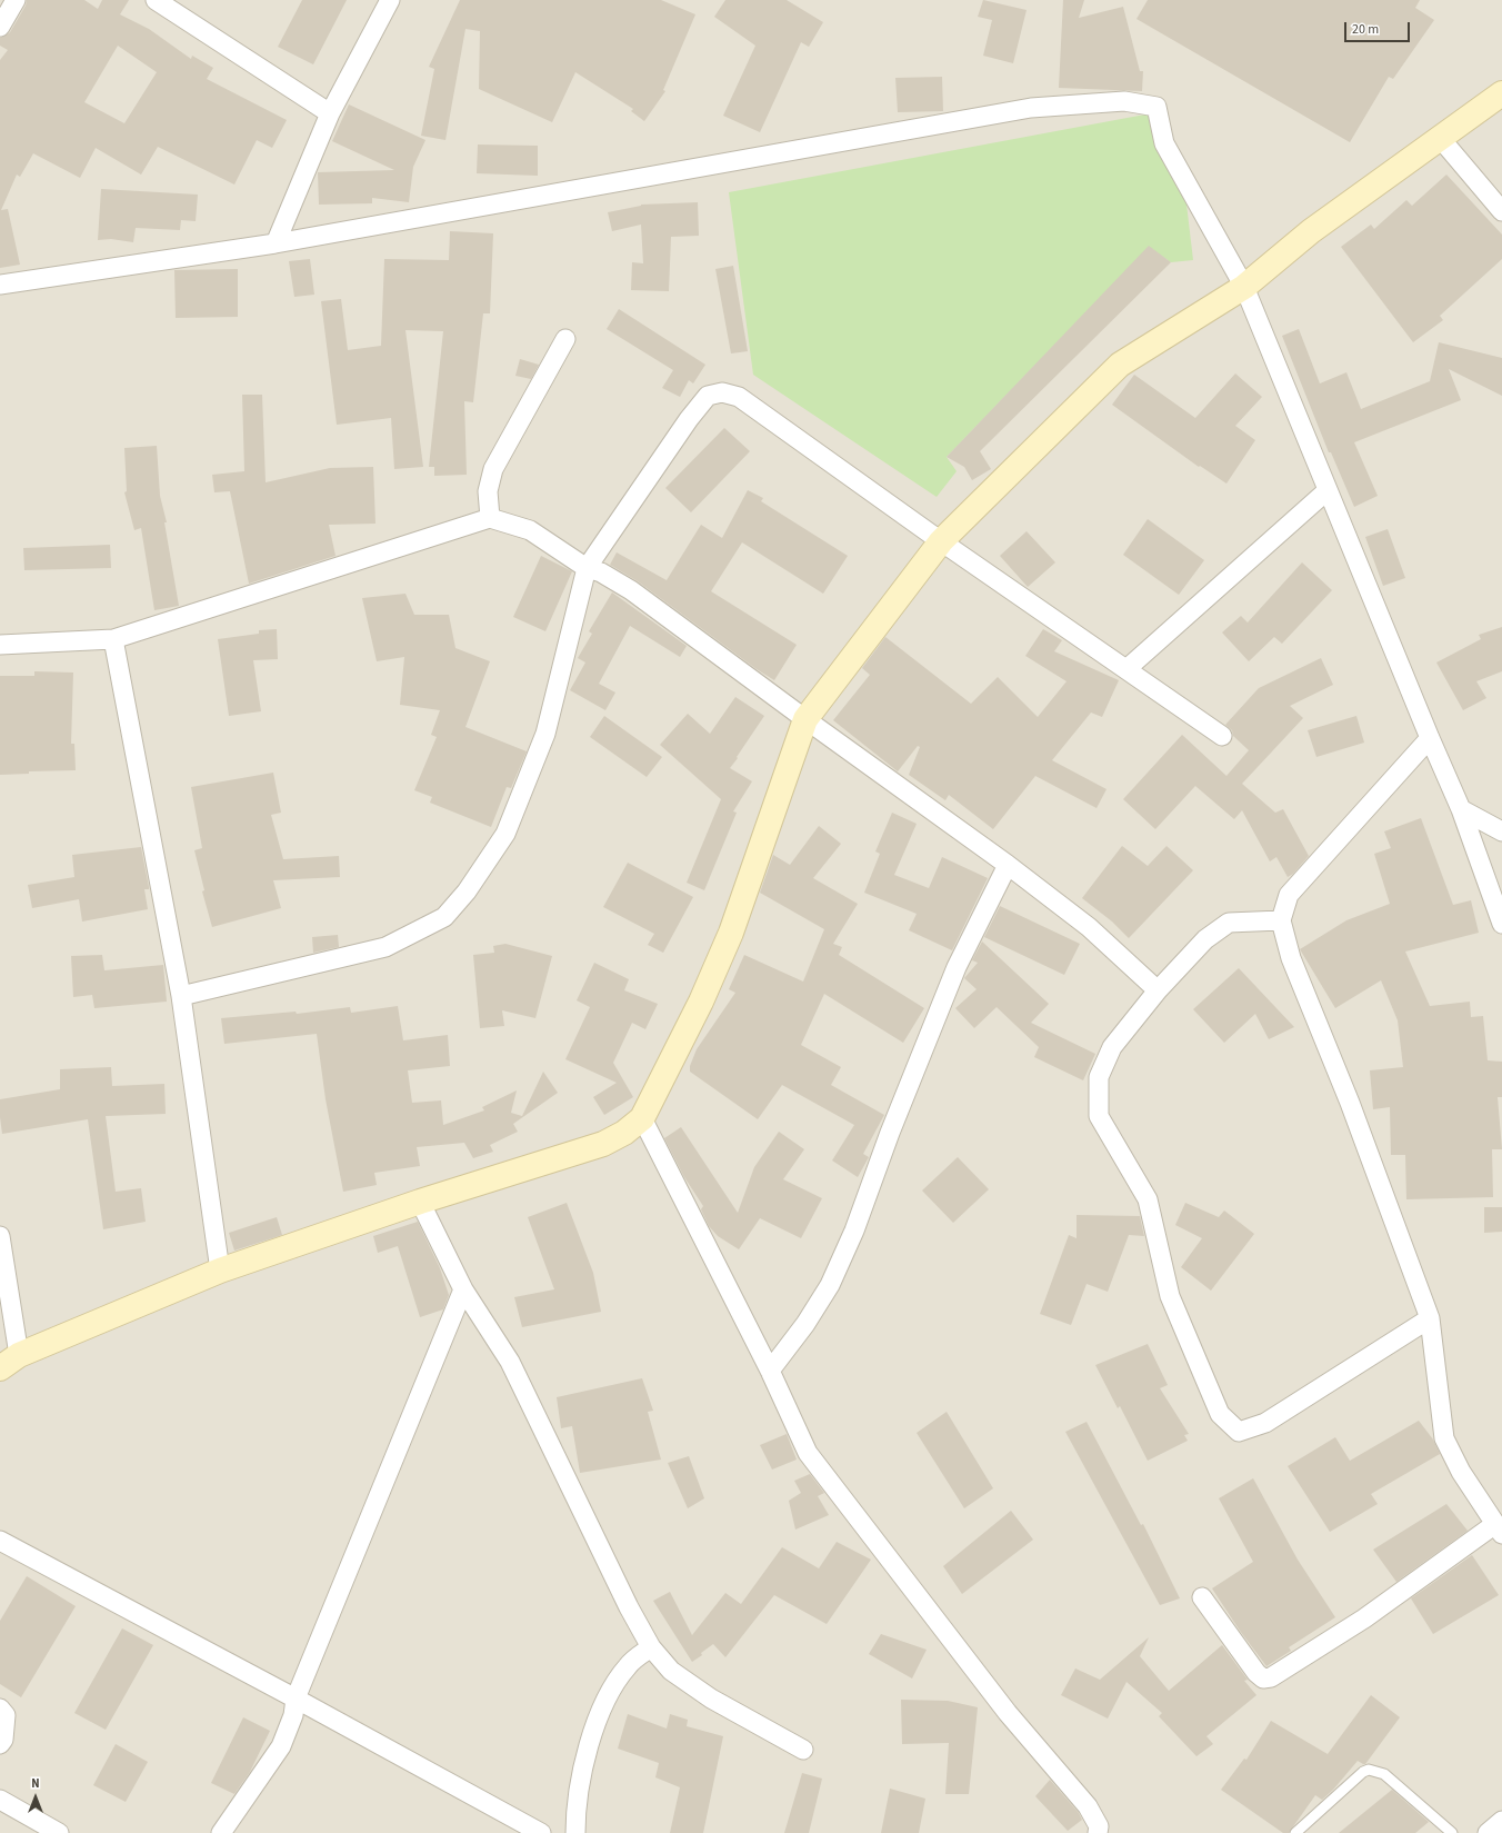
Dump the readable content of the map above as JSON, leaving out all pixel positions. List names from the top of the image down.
{
  "scale_bar": "20 m",
  "north": "top"
}
